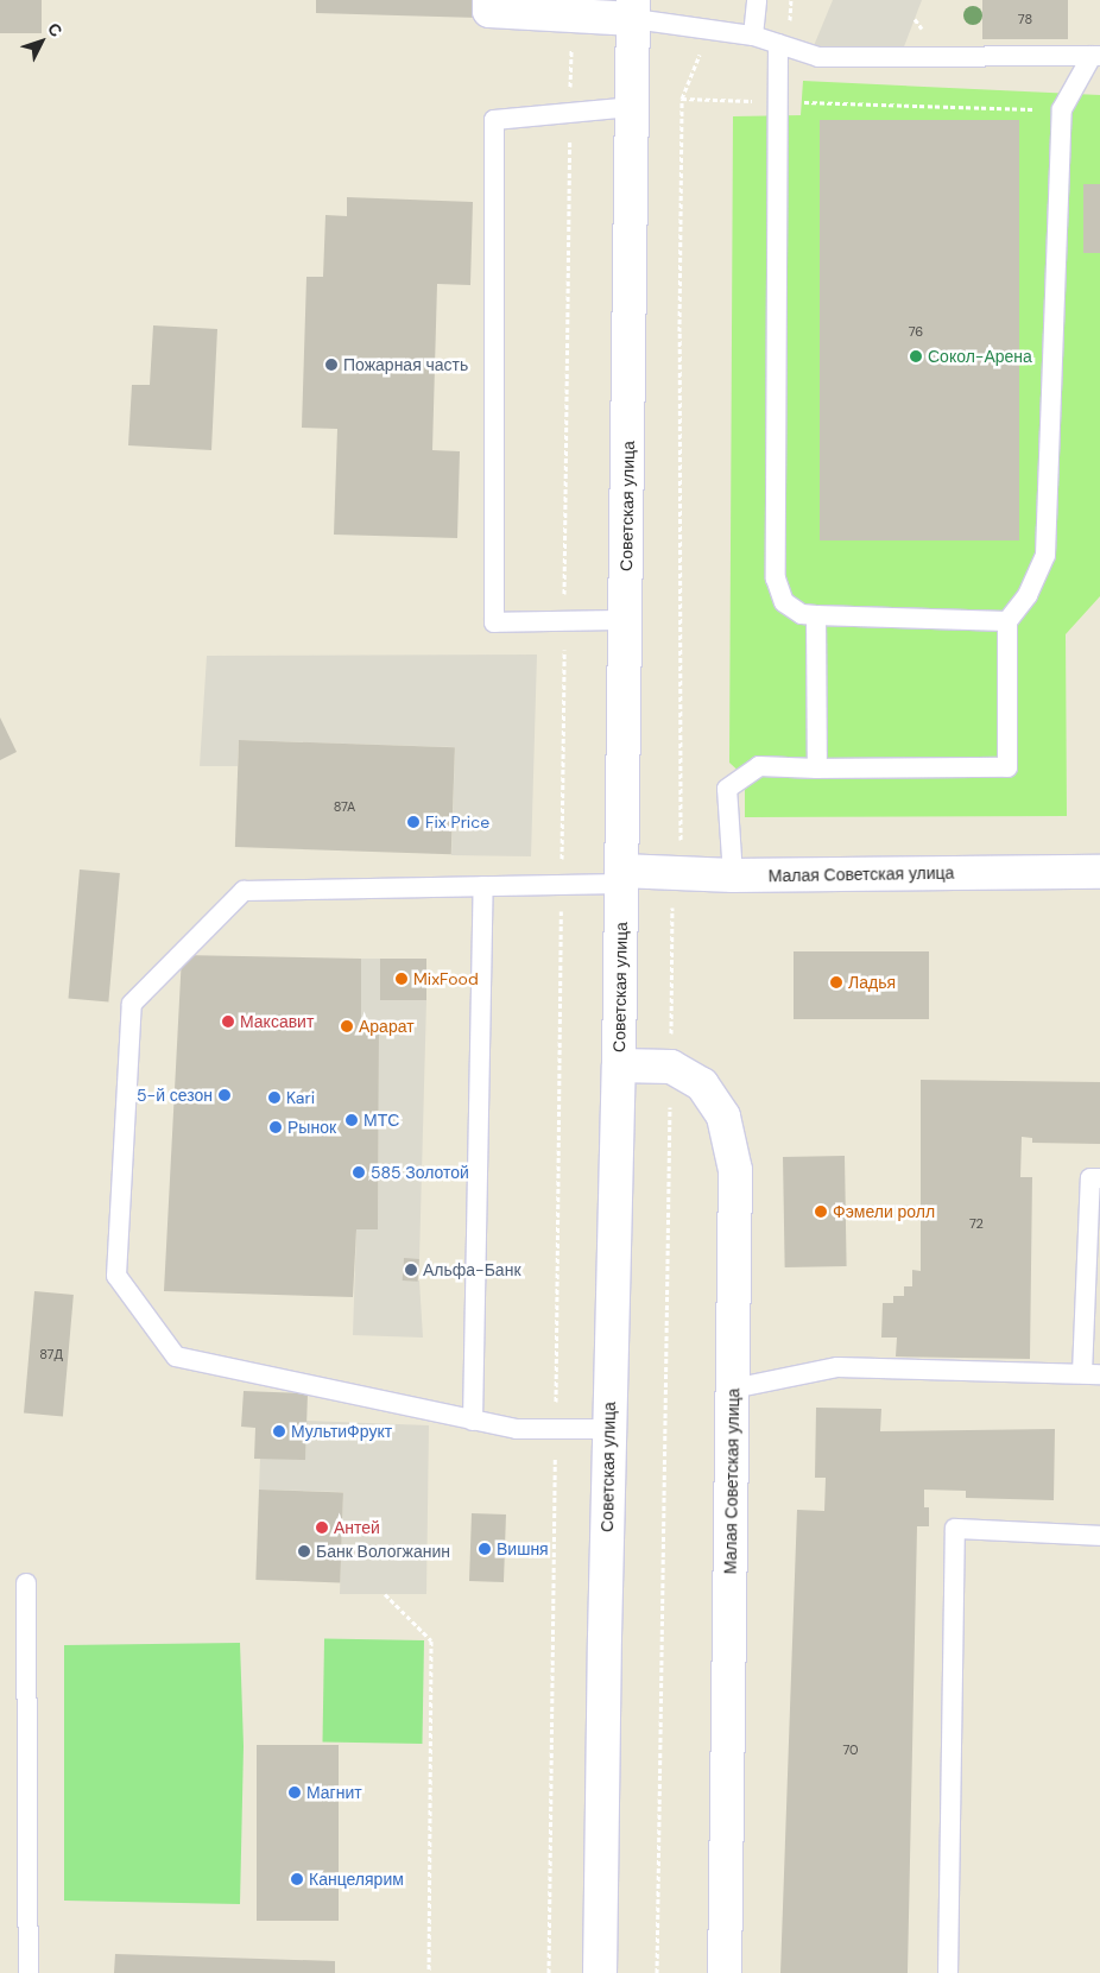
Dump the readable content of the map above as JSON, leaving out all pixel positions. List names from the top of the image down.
{
  "streets": {
    "main road": ["Советская улица", "Малая Советская улица"]
  },
  "crossings": [
    ["Советская улица", "Малая Советская улица"]
  ],
  "places": [
    "Сокол-Арена",
    "Пожарная часть",
    "Fix Price",
    "MixFood",
    "Ладья",
    "Максавит",
    "Арарат",
    "5-й сезон",
    "Kari",
    "МТС",
    "Рынок",
    "585 Золотой",
    "Фэмели ролл",
    "Альфа-Банк",
    "МультиФрукт",
    "Антей",
    "Вишня",
    "Банк Вологжанин",
    "Магнит",
    "Канцелярим"
  ],
  "house_numbers": [
    "78",
    "76",
    "87A",
    "72",
    "87Д",
    "70"
  ],
  "north": "top right"
}
